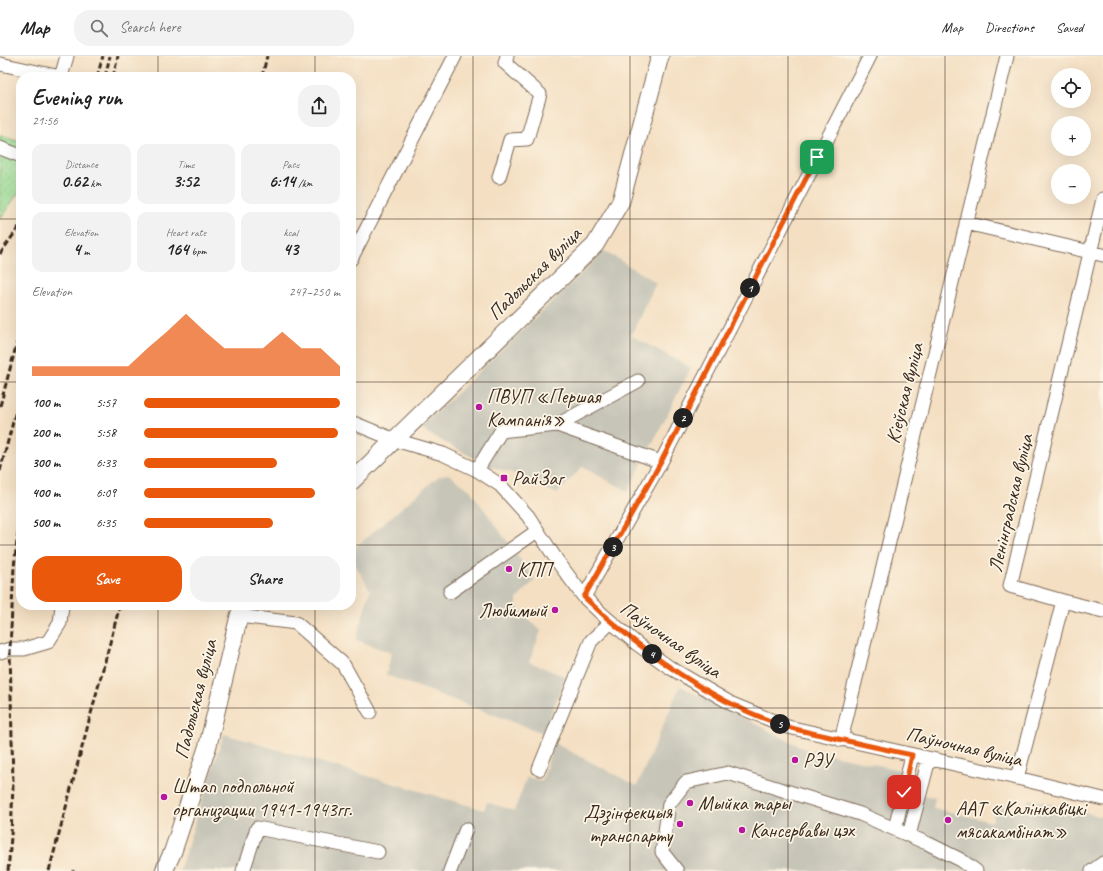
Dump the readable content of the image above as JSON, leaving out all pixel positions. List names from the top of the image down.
{
  "streets": {
    "main road": ["Падольская вуліца"],
    "street": ["Кіеўская вуліца", "Ленінградская вуліца", "Паўночная вуліца"]
  },
  "crossings": [
    ["Падольская вуліца", "Паўночная вуліца"],
    ["Кіеўская вуліца", "Паўночная вуліца"]
  ],
  "places": {
    "other": [
      "ПВУП «Першая Кампанія»",
      "КПП",
      "Любимый",
      "РЭУ",
      "Штап подпольной организации 1941-1943гг.",
      "Мыйка тары",
      "ААТ «Калінкавіцкі мясакамбінат»",
      "Дэзінфекцыя транспарту",
      "Кансервавы цэх"
    ],
    "transit": ["РайЗаг"]
  },
  "page": {
    "header": "Map",
    "search": "Search here",
    "nav": ["Map", "Directions", "Saved"],
    "map_buttons": ["+", "−"],
    "heading": ["Evening run", "21:56"],
    "stats": [
      ["Distance", "0.62 km"],
      ["Time", "3:52"],
      ["Pace", "6:14 /km"],
      ["Elevation", "4 m"],
      ["Heart rate", "164 bpm"],
      ["kcal", "43"]
    ],
    "chart": ["Elevation", "247–250 m"],
    "pins": [
      "1",
      "2",
      "3",
      "4",
      "5"
    ],
    "list": [
      {
        "name": "100 m",
        "note": "5:57"
      },
      {
        "name": "200 m",
        "note": "5:58"
      },
      {
        "name": "300 m",
        "note": "6:33"
      },
      {
        "name": "400 m",
        "note": "6:09"
      },
      {
        "name": "500 m",
        "note": "6:35"
      }
    ],
    "buttons": ["Save", "Share"]
  }
}
